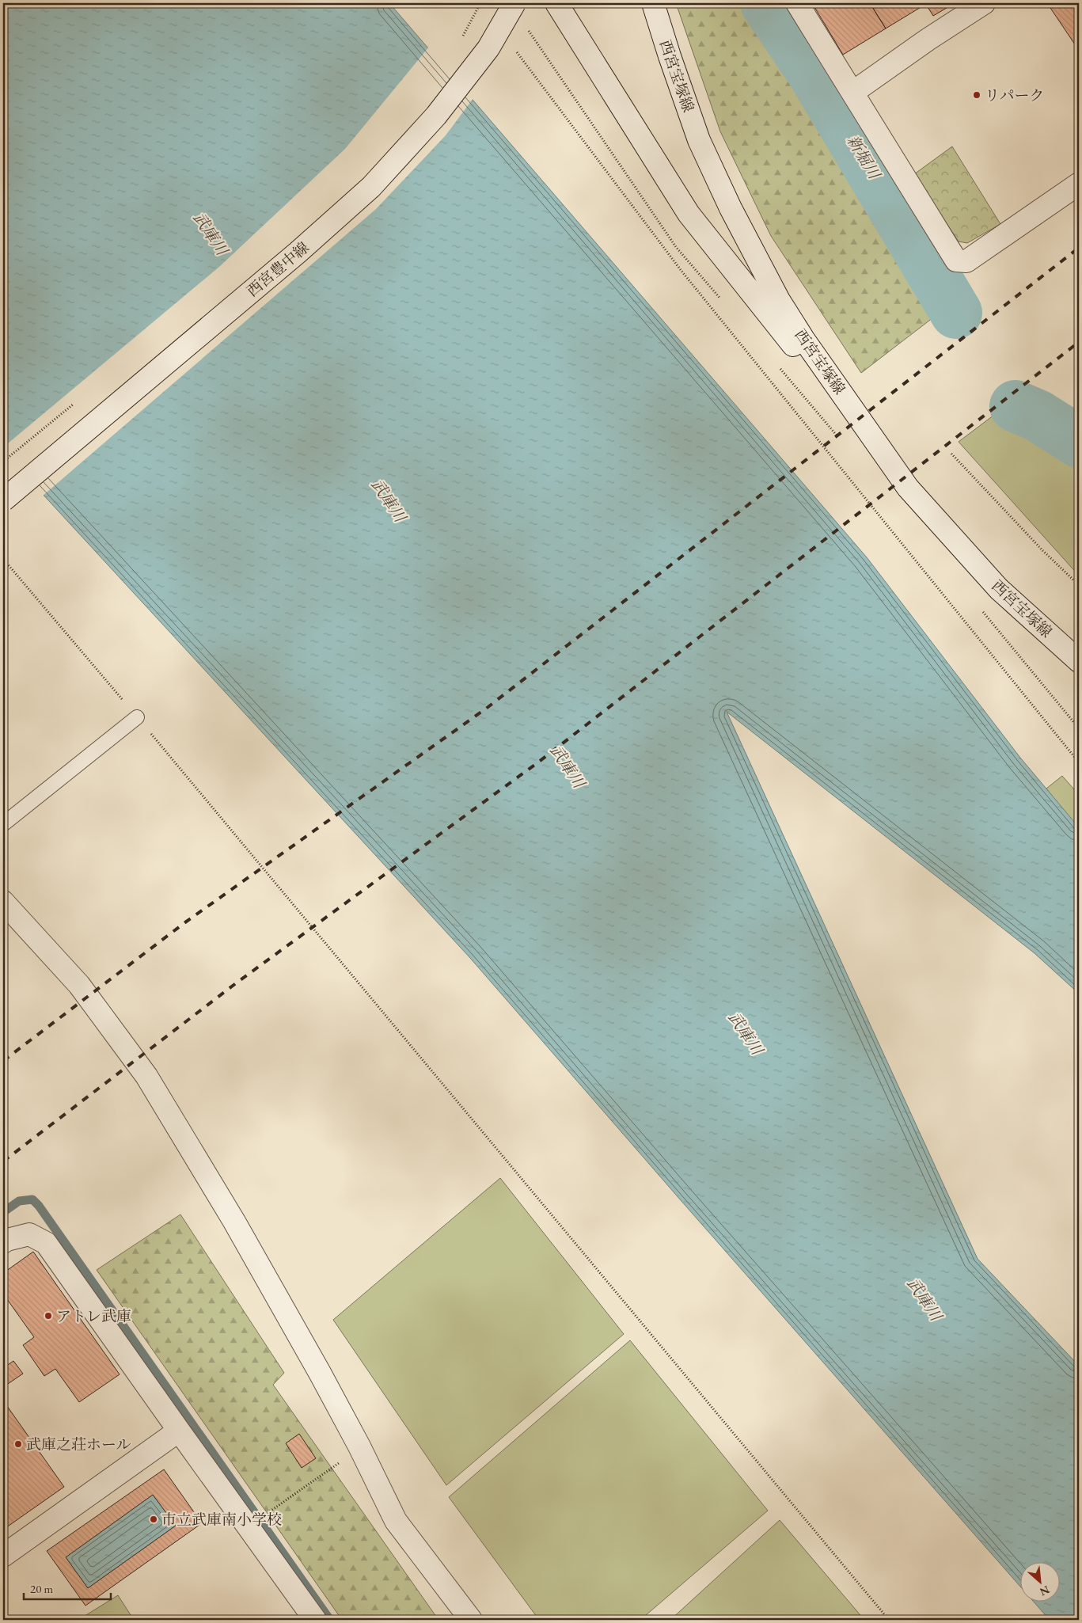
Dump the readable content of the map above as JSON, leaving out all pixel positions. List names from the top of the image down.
{
  "streets": {
    "street": ["西宮宝塚線", "西宮豊中線"]
  },
  "water": ["新堀川", "武庫川"],
  "places": [
    "リパーク",
    "アトレ武庫",
    "武庫之荘ホール",
    "市立武庫南小学校"
  ],
  "scale_bar": "20 m",
  "north": "bottom right"
}
